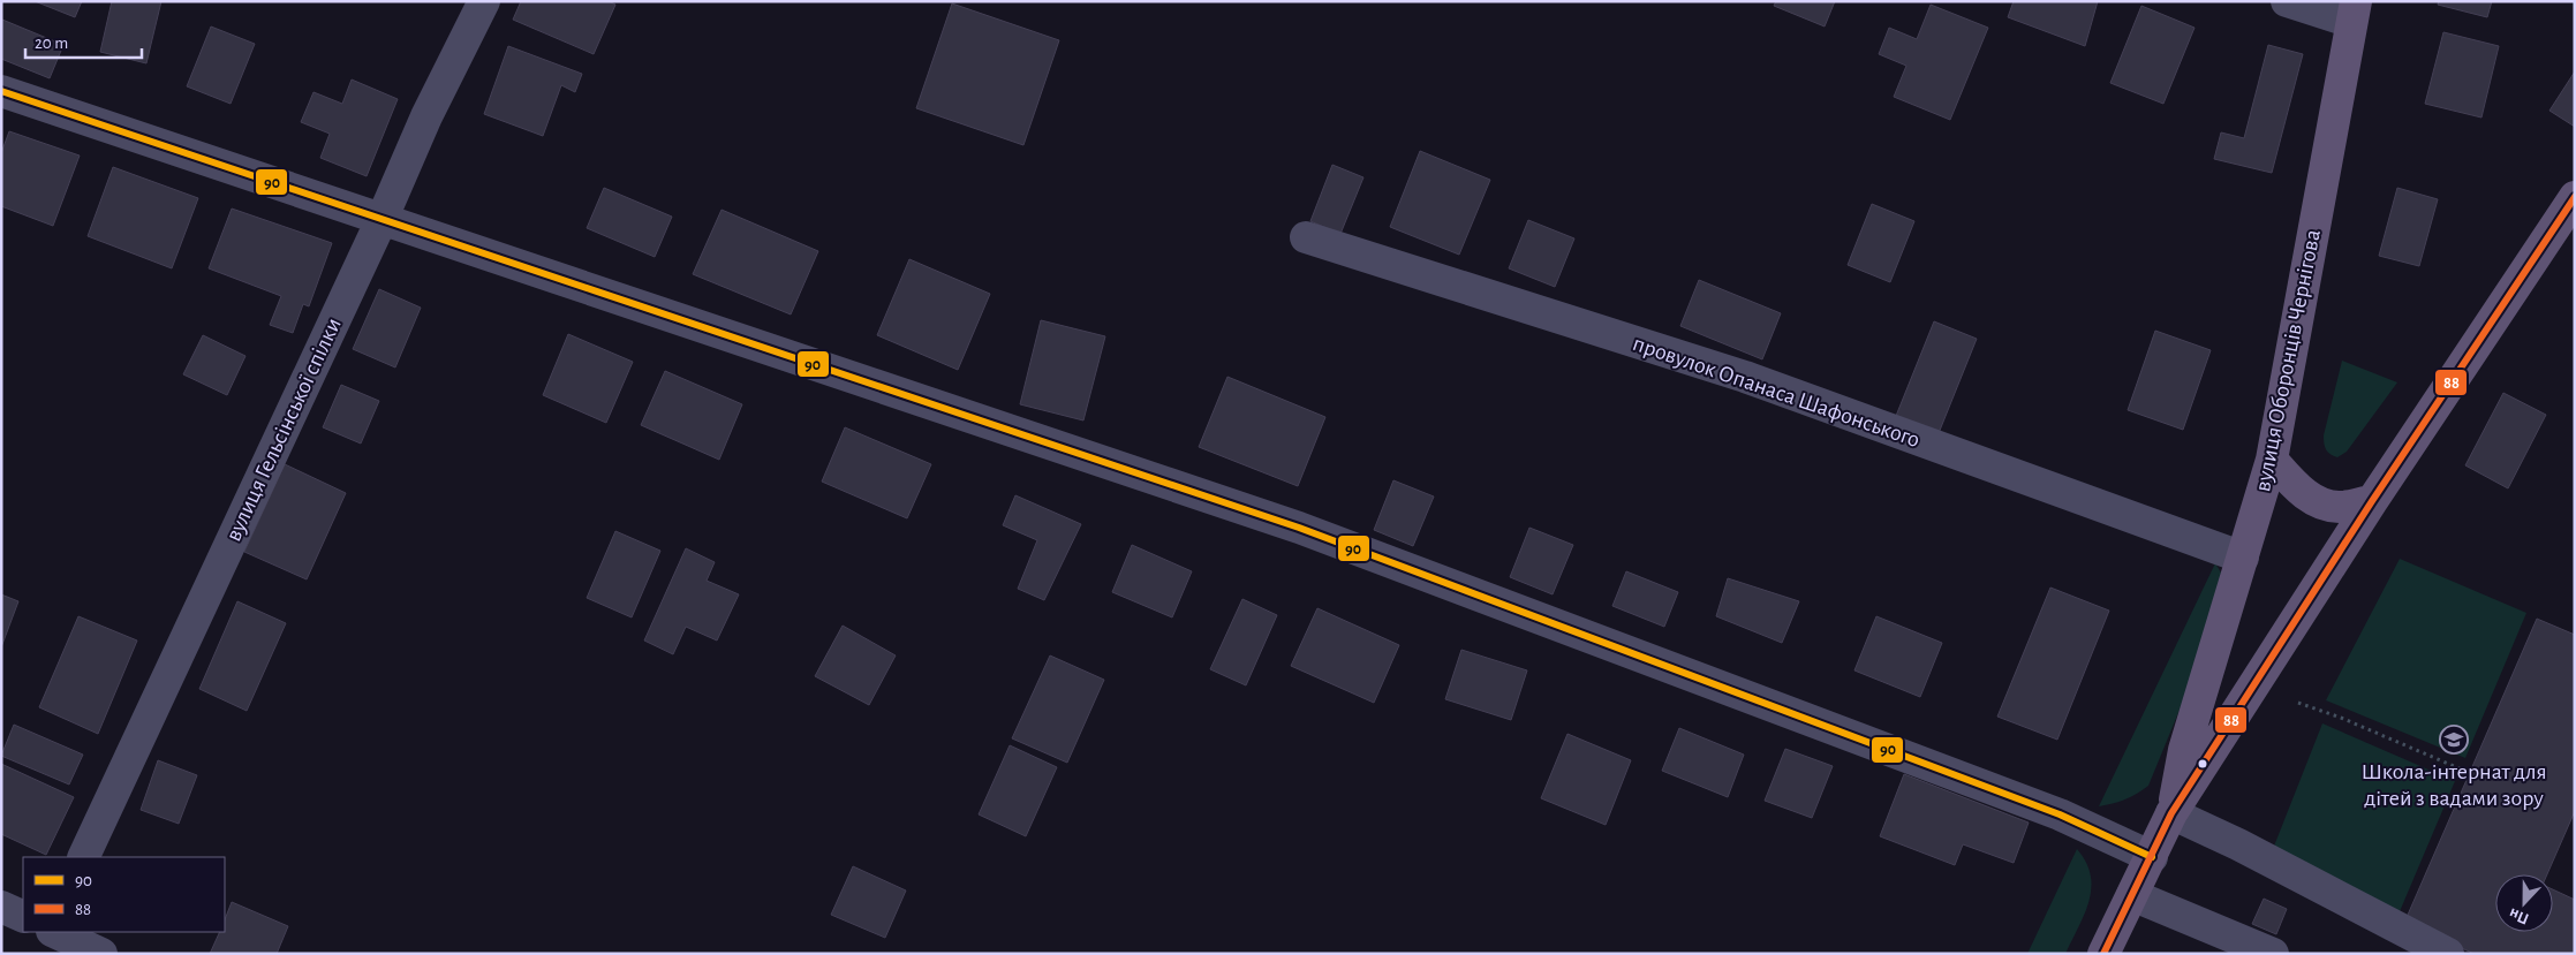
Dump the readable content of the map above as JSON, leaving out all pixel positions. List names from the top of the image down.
{
  "streets": {
    "main road": ["вулиця Оборонців Чернігова"],
    "street": ["провулок Опанаса Шафонського", "вулиця Гельсінської спілки"]
  },
  "crossings": [
    ["вулиця Оборонців Чернігова", "провулок Опанаса Шафонського"]
  ],
  "places": {
    "school or university": ["Школа-інтернат для дітей з вадами зору"]
  },
  "lines": ["transit line 90", "transit line 88"],
  "legend": ["90", "88"],
  "scale_bar": "20 m",
  "north": "bottom"
}
